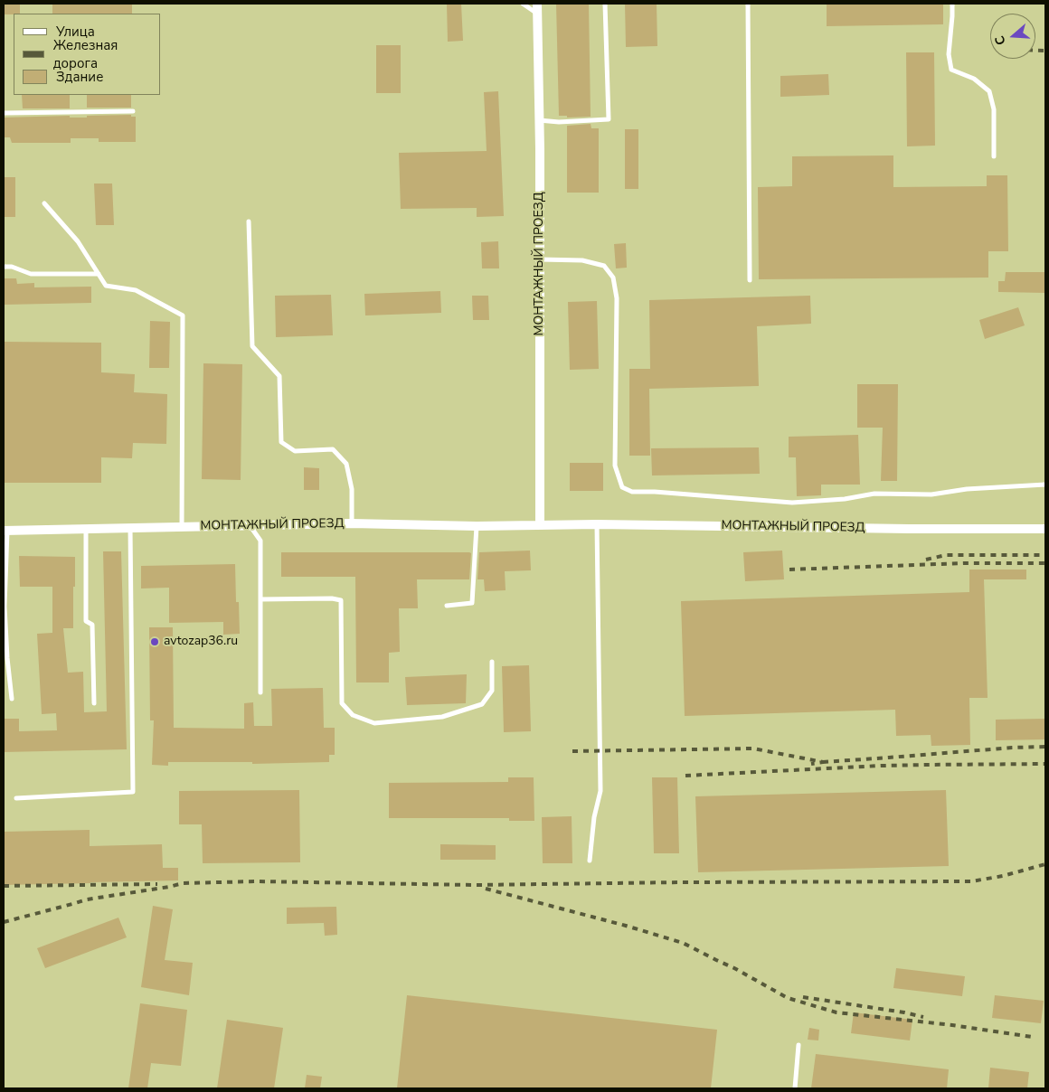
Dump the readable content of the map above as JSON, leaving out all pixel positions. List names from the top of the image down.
{
  "streets": {
    "street": ["МОНТАЖНЫЙ ПРОЕЗД"]
  },
  "places": ["avtozap36.ru"],
  "legend": ["Улица", "Железная дорога", "Здание"],
  "north": "left"
}
